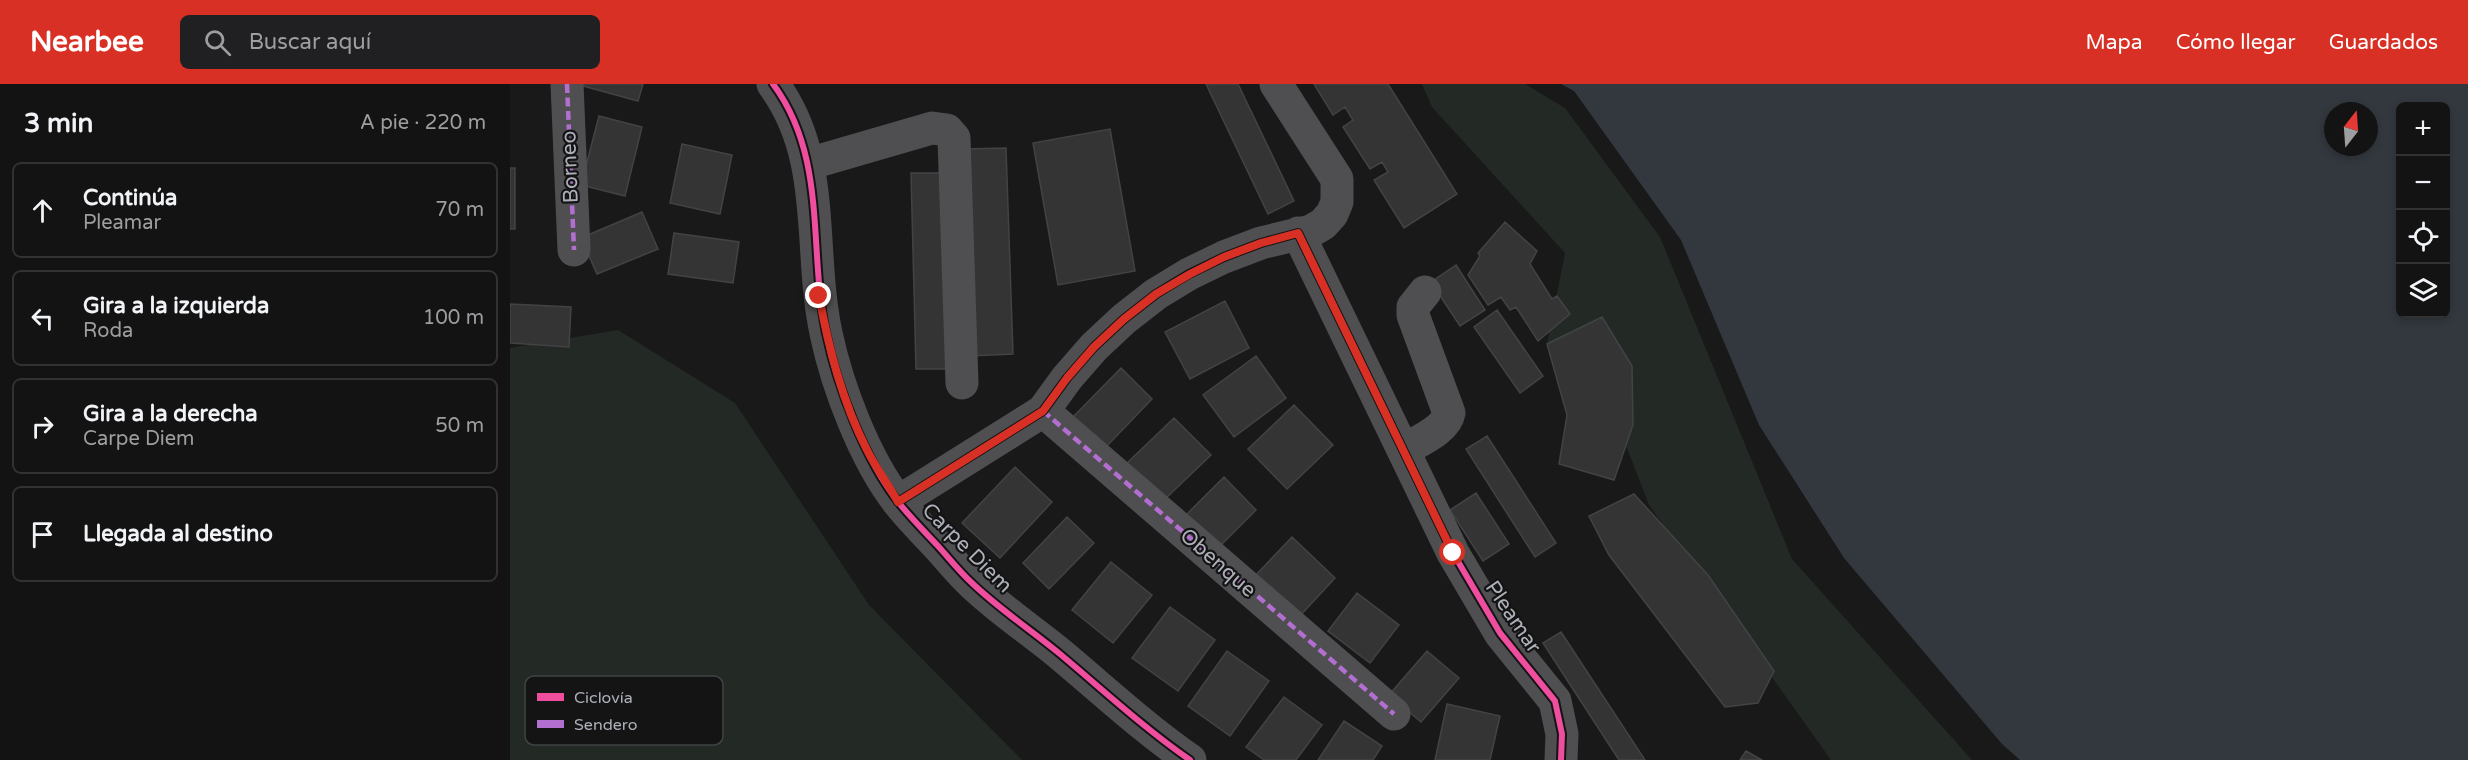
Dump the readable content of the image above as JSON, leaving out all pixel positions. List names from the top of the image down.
{
  "streets": {
    "street": [
      "Borneo",
      "Carpe Diem",
      "Obenque",
      "Pleamar"
    ]
  },
  "legend": ["Ciclovía", "Sendero"],
  "north": "top",
  "page": {
    "header": "Nearbee",
    "search": "Buscar aquí",
    "nav": ["Mapa", "Cómo llegar", "Guardados"],
    "heading": ["3 min", "A pie · 220 m"],
    "map_buttons": ["+", "−"],
    "list": [
      ["Continúa", "Pleamar", "70 m"],
      ["Gira a la izquierda", "Roda", "100 m"],
      ["Gira a la derecha", "Carpe Diem", "50 m"],
      "Llegada al destino"
    ]
  }
}
